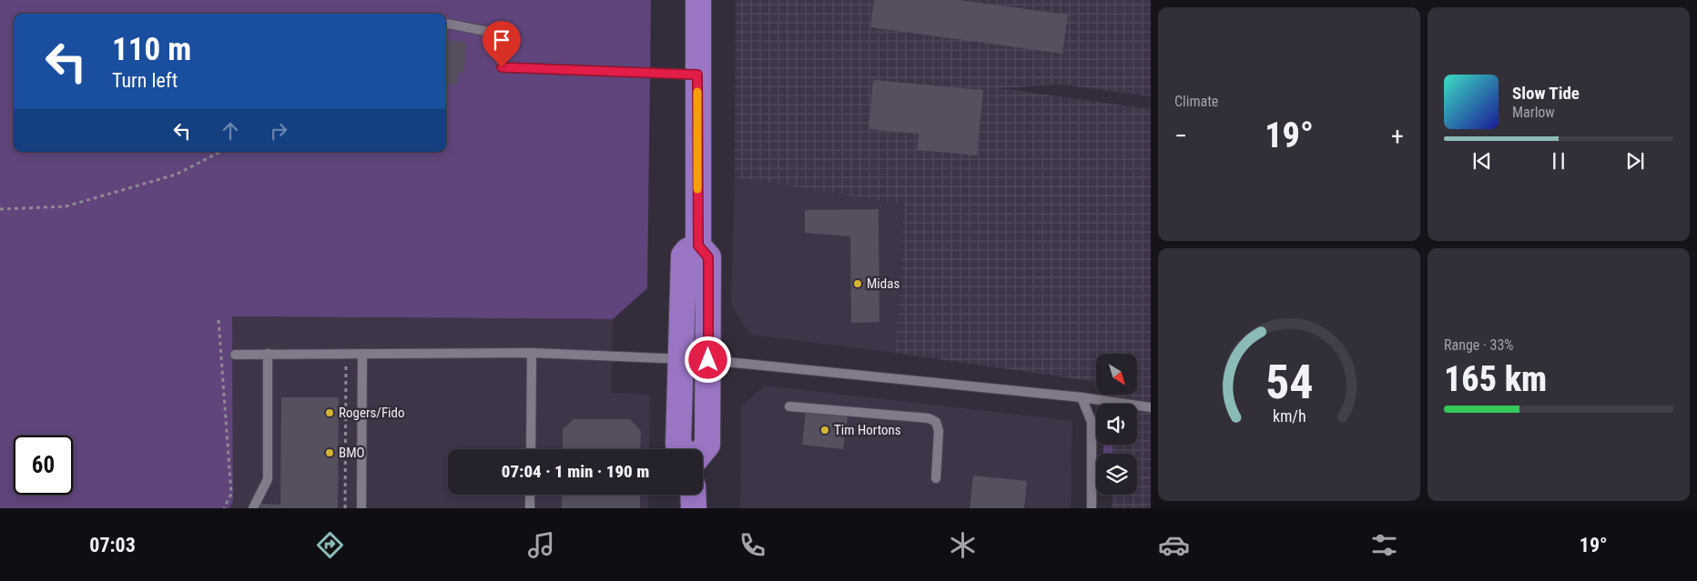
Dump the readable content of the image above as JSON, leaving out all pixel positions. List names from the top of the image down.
{
  "places": [
    "Midas",
    "Rogers/Fido",
    "Tim Hortons",
    "BMO"
  ],
  "north": "bottom right",
  "page": {
    "tile": [
      "Climate",
      ["Range · 33%", "165 km"]
    ],
    "turn": ["110 m", "Turn left"],
    "song": ["Slow Tide", "Marlow"],
    "heat": ["−", "19°", "+"],
    "limit": "60",
    "trip": "07:04 · 1 min · 190 m",
    "tabs": ["07:03", "19°"],
    "gauge": ["54", "km/h"]
  }
}
